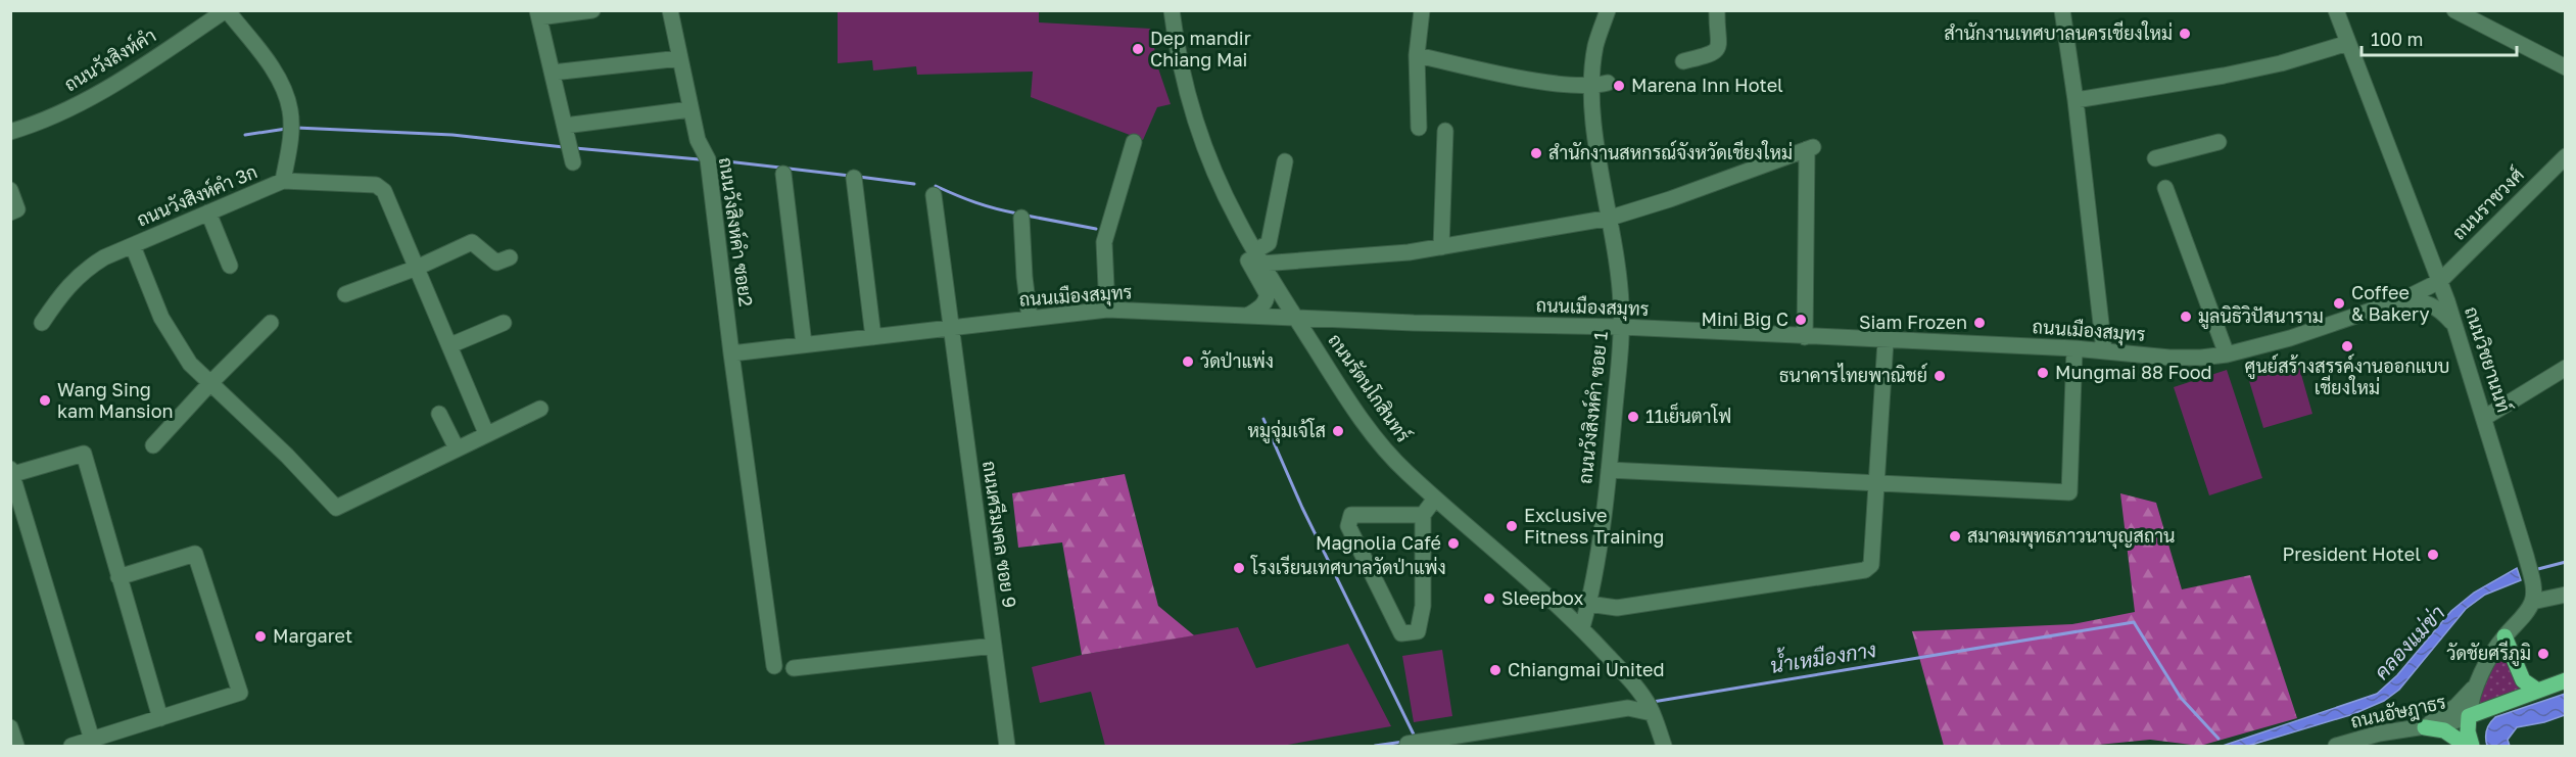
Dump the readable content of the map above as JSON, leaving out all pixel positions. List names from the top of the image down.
{
  "streets": {
    "street": [
      "ถนนวังสิงห์คำ",
      "ถนนวังสิงห์คำ 3ก",
      "ถนนราชวงศ์",
      "ถนนวังสิงห์คำ ซอย2",
      "ถนนเมืองสมุทร",
      "ถนนวิชยานนท์",
      "ถนนรัตนโกสินทร์",
      "ถนนวังสิงห์คำ ซอย 1",
      "ถนนศรีมงคล ซอย 9",
      "ถนนอัษฎาธร"
    ]
  },
  "crossings": [
    ["ถนนวังสิงห์คำ", "ถนนวังสิงห์คำ 3ก"],
    ["ถนนราชวงศ์", "ถนนเมืองสมุทร"],
    ["ถนนราชวงศ์", "ถนนวิชยานนท์"],
    ["ถนนวังสิงห์คำ ซอย2", "ถนนเมืองสมุทร"],
    ["ถนนเมืองสมุทร", "ถนนวิชยานนท์"],
    ["ถนนเมืองสมุทร", "ถนนรัตนโกสินทร์"],
    ["ถนนเมืองสมุทร", "ถนนวังสิงห์คำ ซอย 1"],
    ["ถนนเมืองสมุทร", "ถนนศรีมงคล ซอย 9"],
    ["ถนนรัตนโกสินทร์", "ถนนวังสิงห์คำ ซอย 1"]
  ],
  "water": ["คลองแม่ข่า", "น้ำเหมืองกาง"],
  "places": [
    "สำนักงานเทศบาลนครเชียงใหม่",
    "Dep mandir Chiang Mai",
    "Marena Inn Hotel",
    "สำนักงานสหกรณ์จังหวัดเชียงใหม่",
    "Coffee & Bakery",
    "มูลนิธิวิปัสนาราม",
    "Mini Big C",
    "Siam Frozen",
    "ศูนย์สร้างสรรค์งานออกแบบ เชียงใหม่",
    "วัดป่าแพ่ง",
    "Mungmai 88 Food",
    "ธนาคารไทยพาณิชย์",
    "Wang Sing kam Mansion",
    "11เย็นตาโฟ",
    "หมูจุ่มเจ้โส",
    "Exclusive Fitness Training",
    "สมาคมพุทธภาวนาบุญสถาน",
    "Magnolia Café",
    "President Hotel",
    "โรงเรียนเทศบาลวัดป่าแพ่ง",
    "Sleepbox",
    "Margaret",
    "วัดชัยศรีภูมิ",
    "Chiangmai United"
  ],
  "scale_bar": "100 m"
}
